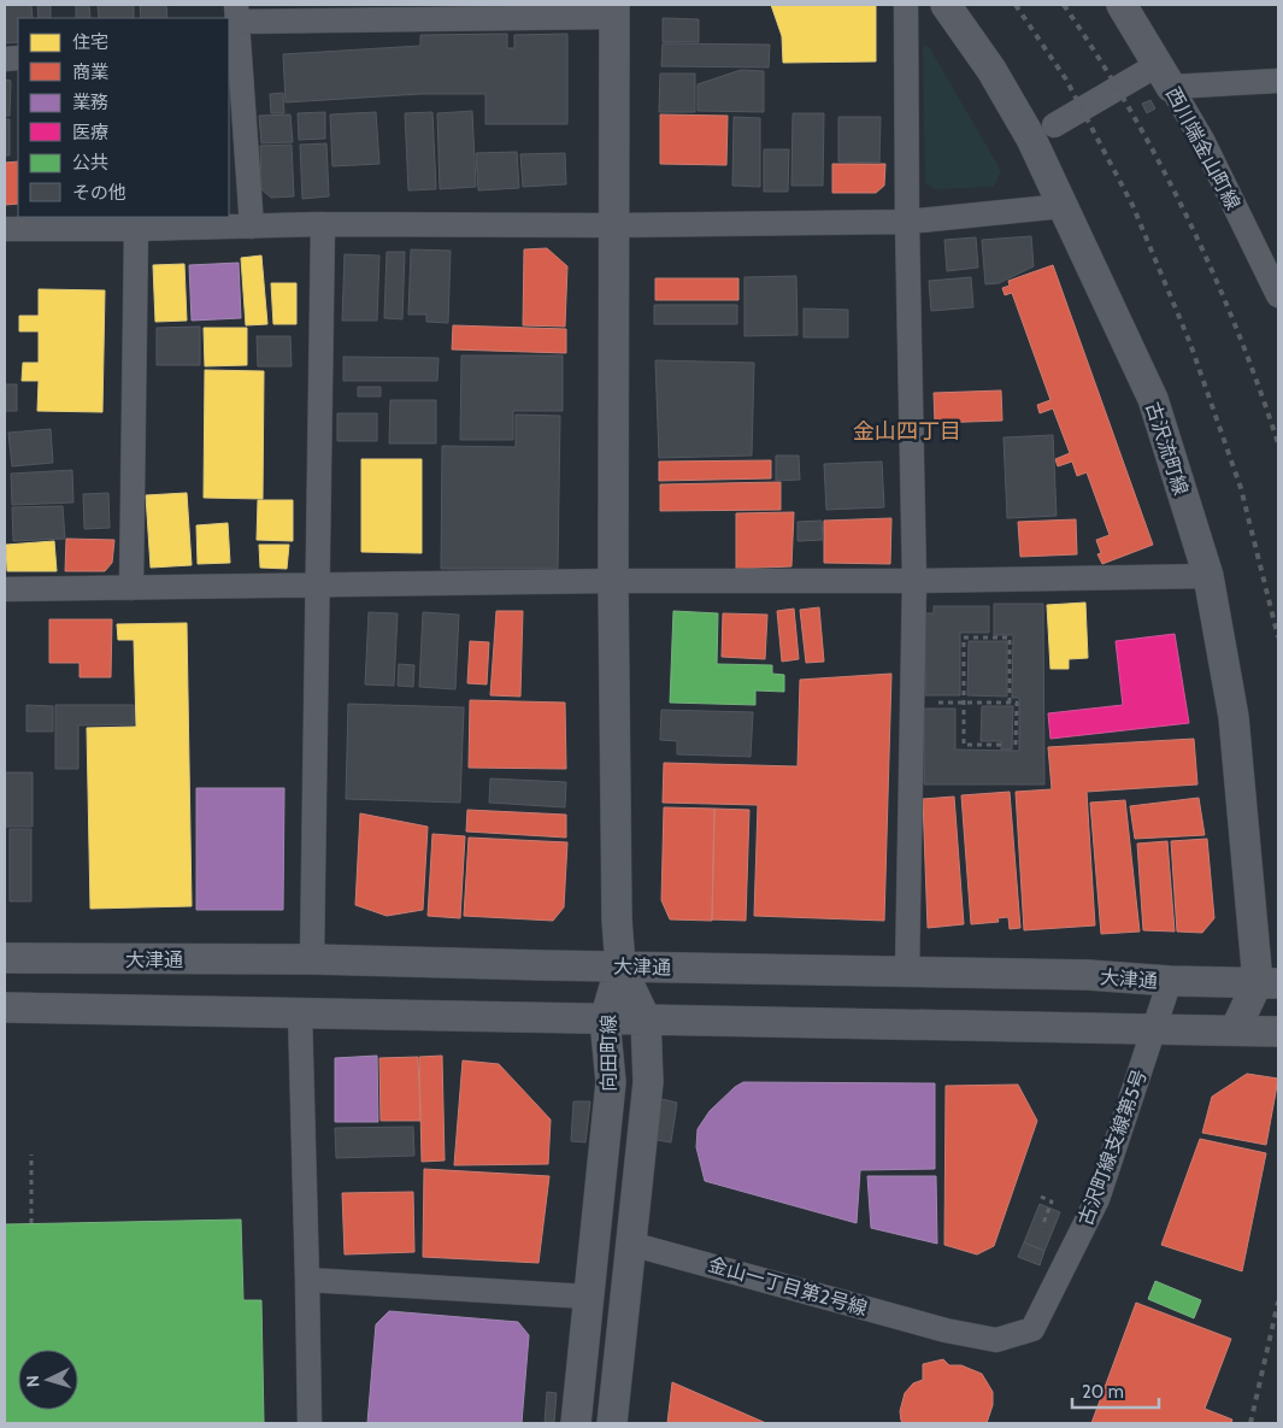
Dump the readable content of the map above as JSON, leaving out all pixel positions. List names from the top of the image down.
{
  "streets": {
    "street": [
      "西川端金山町線",
      "古沢流町線",
      "大津通",
      "向田町線",
      "古沢町線支線第5号",
      "金山一丁目第2号線"
    ]
  },
  "crossings": [
    ["古沢流町線", "大津通"],
    ["大津通", "向田町線"],
    ["大津通", "古沢町線支線第5号"],
    ["向田町線", "金山一丁目第2号線"],
    ["古沢町線支線第5号", "金山一丁目第2号線"]
  ],
  "districts": ["金山四丁目"],
  "legend": [
    "住宅",
    "商業",
    "業務",
    "医療",
    "公共",
    "その他"
  ],
  "scale_bar": "20 m",
  "north": "left"
}
